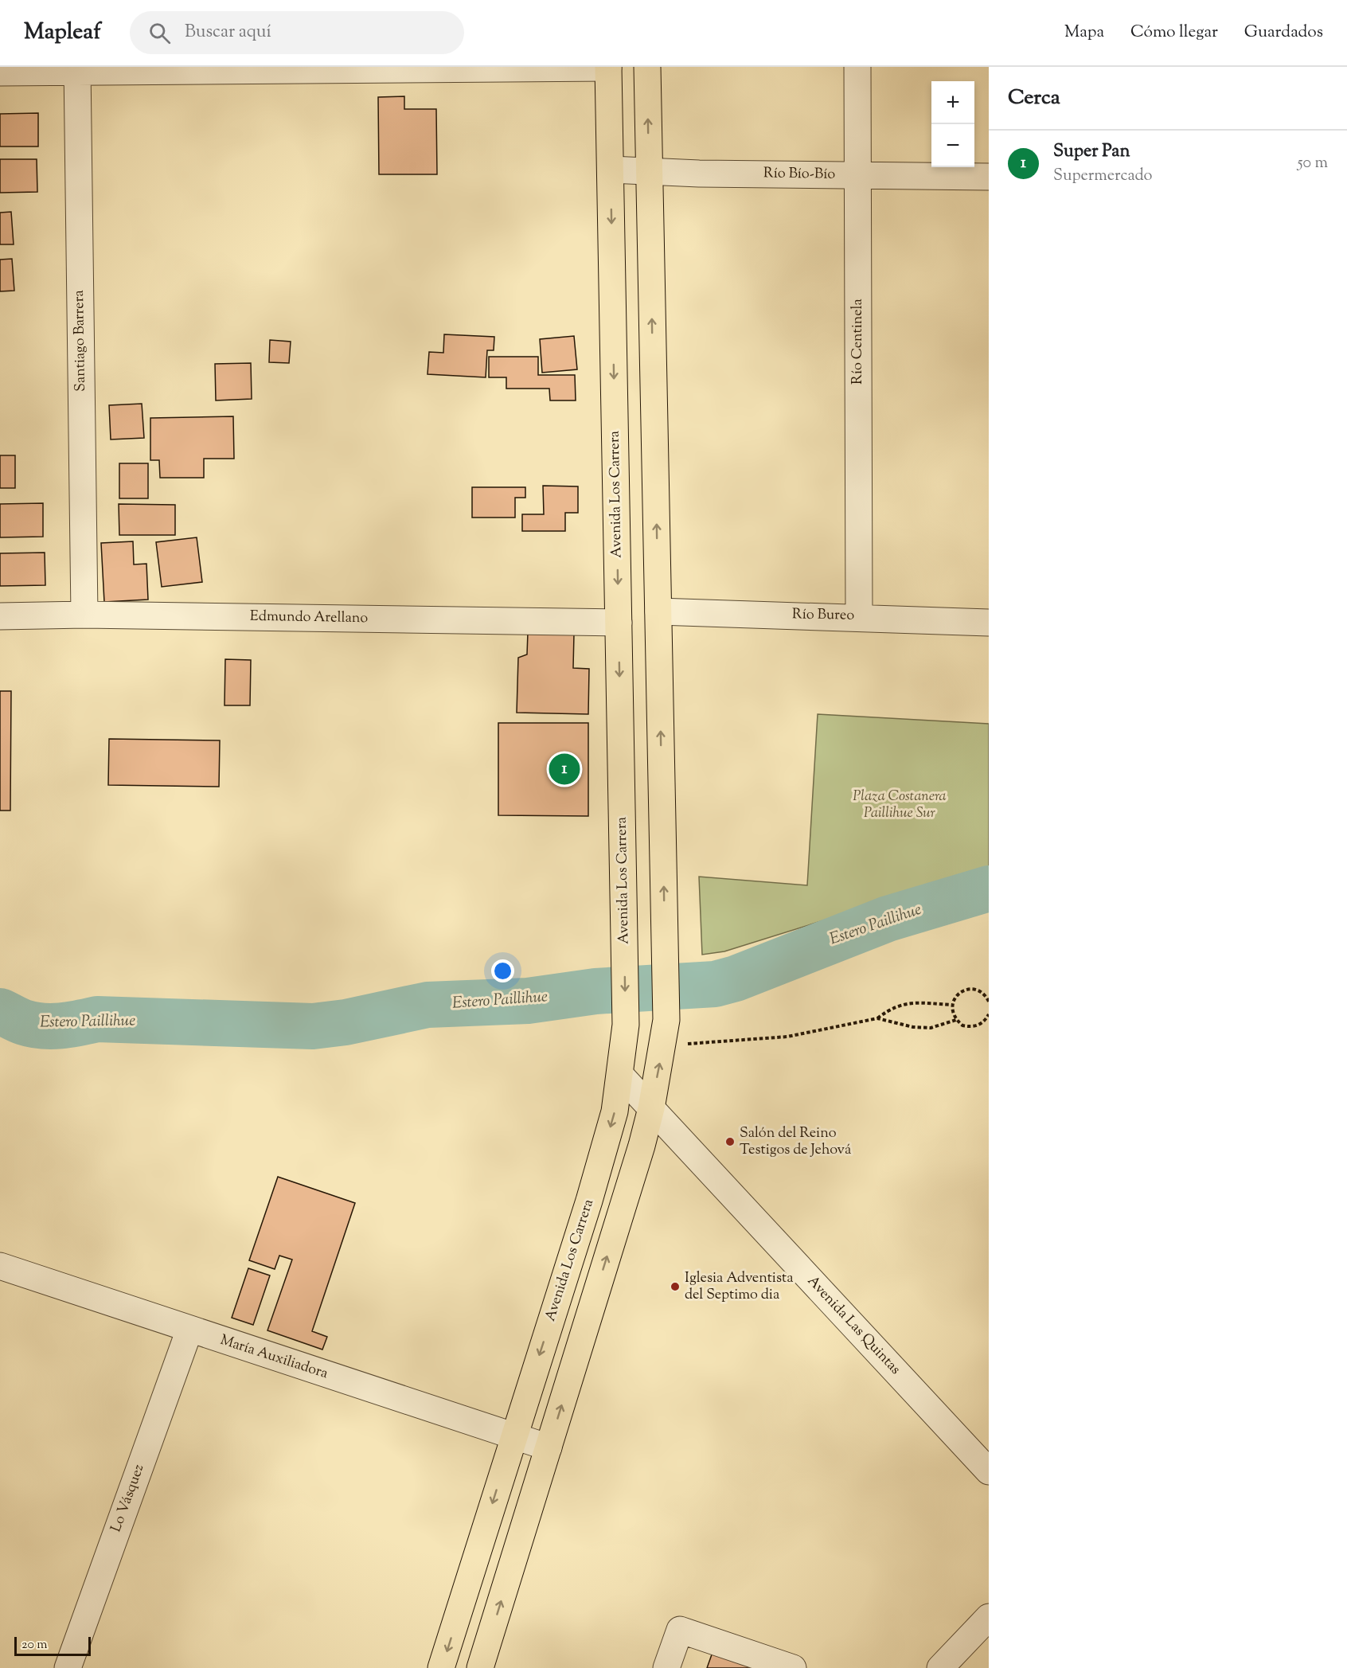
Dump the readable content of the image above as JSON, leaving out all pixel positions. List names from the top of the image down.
{
  "streets": {
    "main road": ["Avenida Los Carrera"],
    "street": [
      "Río Bío-Bío",
      "Santiago Barrera",
      "Río Centinela",
      "Río Bureo",
      "Edmundo Arellano",
      "Avenida Las Quintas",
      "María Auxiliadora",
      "Lo Vásquez"
    ]
  },
  "crossings": [
    ["Río Bío-Bío", "Río Centinela"],
    ["Río Bío-Bío", "Avenida Los Carrera"],
    ["Santiago Barrera", "Edmundo Arellano"],
    ["Río Centinela", "Río Bureo"],
    ["Avenida Los Carrera", "Edmundo Arellano"],
    ["Avenida Los Carrera", "Avenida Las Quintas"],
    ["Avenida Los Carrera", "María Auxiliadora"],
    ["María Auxiliadora", "Lo Vásquez"]
  ],
  "water": ["Estero Paillihue"],
  "parks": ["Plaza Costanera Paillihue Sur"],
  "places": ["Salón del Reino Testigos de Jehová", "Iglesia Adventista del Septimo dia"],
  "scale_bar": "20 m",
  "page": {
    "header": "Mapleaf",
    "search": "Buscar aquí",
    "nav": ["Mapa", "Cómo llegar", "Guardados"],
    "heading": "Cerca",
    "map_buttons": ["+", "−"],
    "list": [
      {
        "mark": "1",
        "name": "Super Pan",
        "note": "Supermercado",
        "value": "50 m"
      }
    ],
    "pins": "1",
    "scale": "20 m"
  }
}
